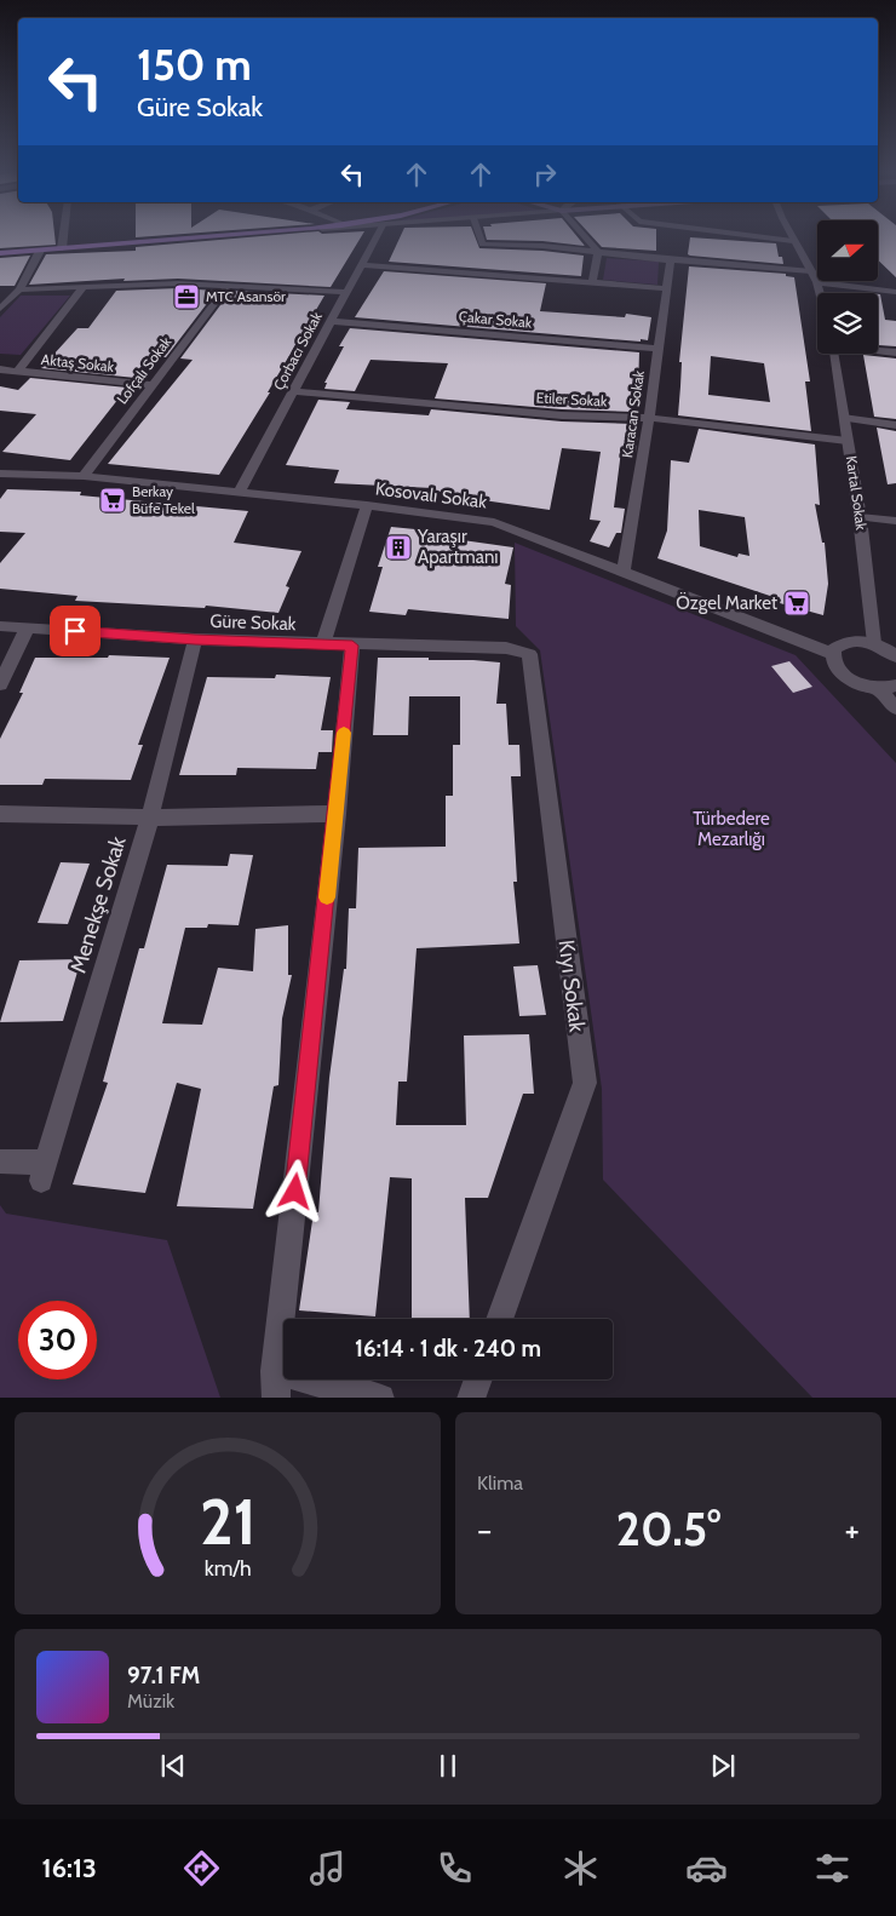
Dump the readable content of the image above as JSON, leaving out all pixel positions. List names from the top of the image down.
{
  "streets": {
    "street": [
      "Çakar Sokak",
      "Çorbacı Sokak",
      "Aktaş Sokak",
      "Lofçalı Sokak",
      "Etiler Sokak",
      "Karacan Sokak",
      "Kartal Sokak",
      "Kosovalı Sokak",
      "Güre Sokak",
      "Menekşe Sokak",
      "Kıyı Sokak"
    ]
  },
  "crossings": [
    ["Çakar Sokak", "Çorbacı Sokak"],
    ["Çakar Sokak", "Karacan Sokak"],
    ["Çorbacı Sokak", "Etiler Sokak"],
    ["Çorbacı Sokak", "Kosovalı Sokak"],
    ["Aktaş Sokak", "Lofçalı Sokak"],
    ["Lofçalı Sokak", "Kosovalı Sokak"],
    ["Etiler Sokak", "Karacan Sokak"],
    ["Etiler Sokak", "Kartal Sokak"],
    ["Karacan Sokak", "Kosovalı Sokak"],
    ["Güre Sokak", "Menekşe Sokak"],
    ["Güre Sokak", "Kıyı Sokak"]
  ],
  "parks": ["Türbedere Mezarlığı"],
  "places": {
    "office": ["MTC Asansör"],
    "supermarket": ["Berkay Büfe Tekel", "Özgel Market"],
    "building": ["Yaraşır Apartmanı"]
  },
  "north": "right",
  "page": {
    "turn": ["150 m", "Güre Sokak"],
    "limit": "30",
    "trip": "16:14 · 1 dk · 240 m",
    "tile": "Klima",
    "heat": ["−", "20.5°", "+"],
    "song": ["97.1 FM", "Müzik"],
    "tabs": "16:13",
    "gauge": ["21", "km/h"]
  }
}
